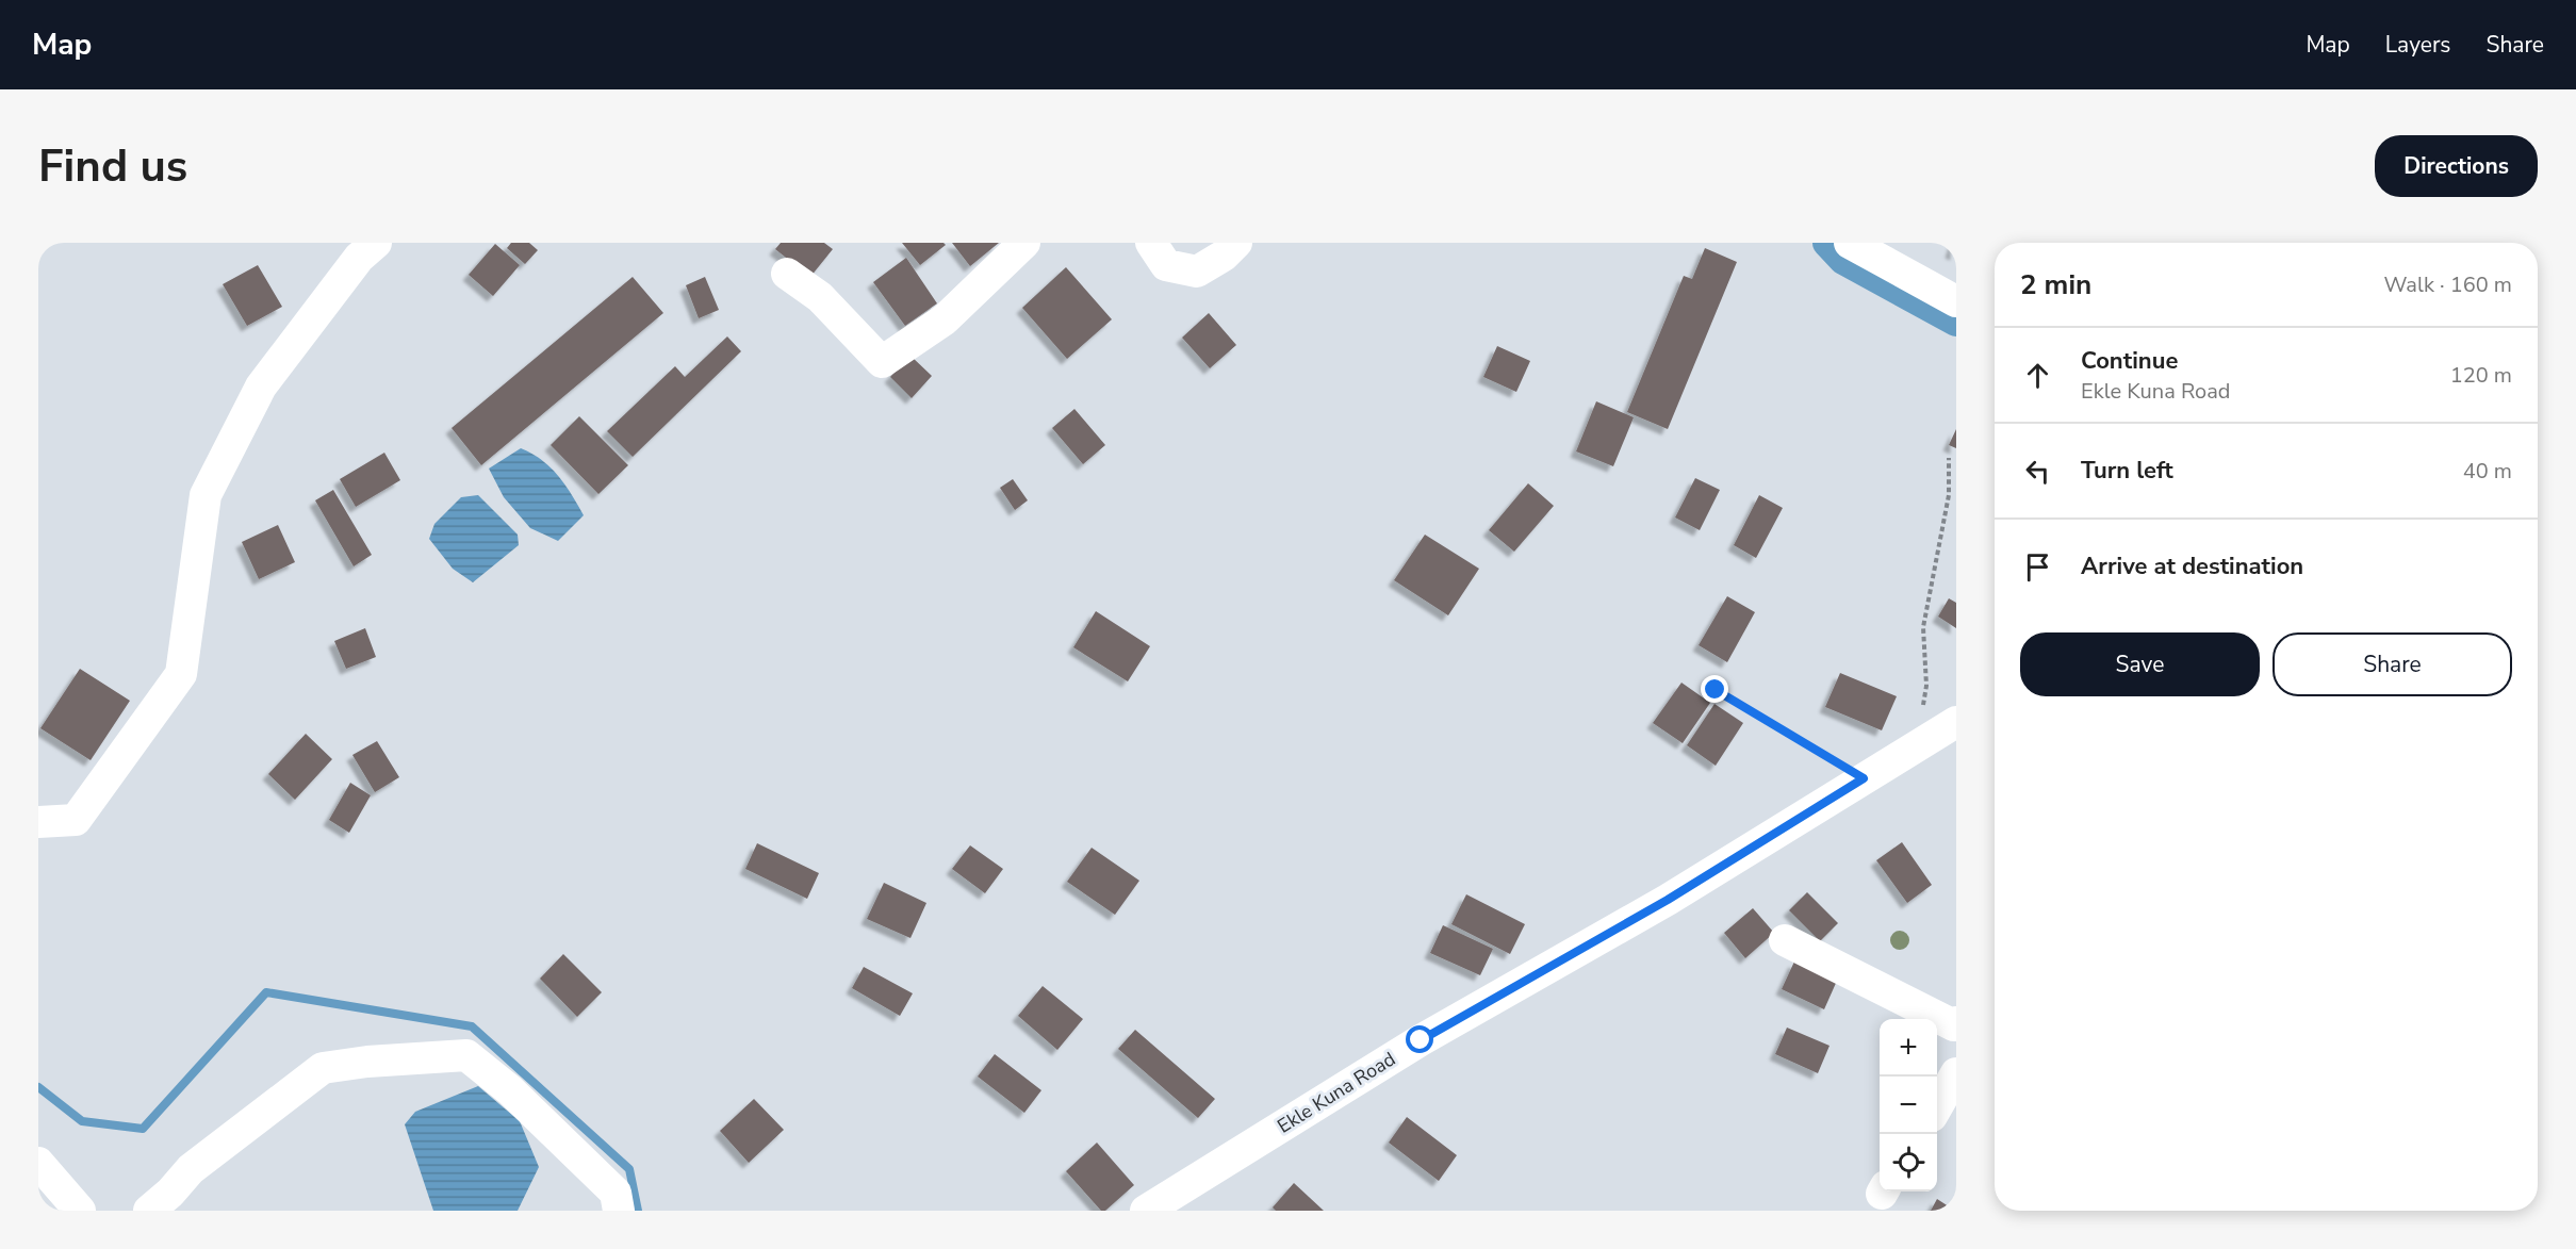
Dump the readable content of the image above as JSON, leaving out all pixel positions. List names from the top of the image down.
{
  "streets": {
    "street": ["Ekle Kuna Road"]
  },
  "page": {
    "header": "Map",
    "nav": ["Map", "Layers", "Share"],
    "buttons": [
      "Directions",
      ["Save", "Share"]
    ],
    "title": "Find us",
    "heading": ["2 min", "Walk · 160 m"],
    "list": [
      ["Continue", "Ekle Kuna Road", "120 m"],
      ["Turn left", "40 m"],
      "Arrive at destination"
    ],
    "map_buttons": ["+", "−"]
  }
}
